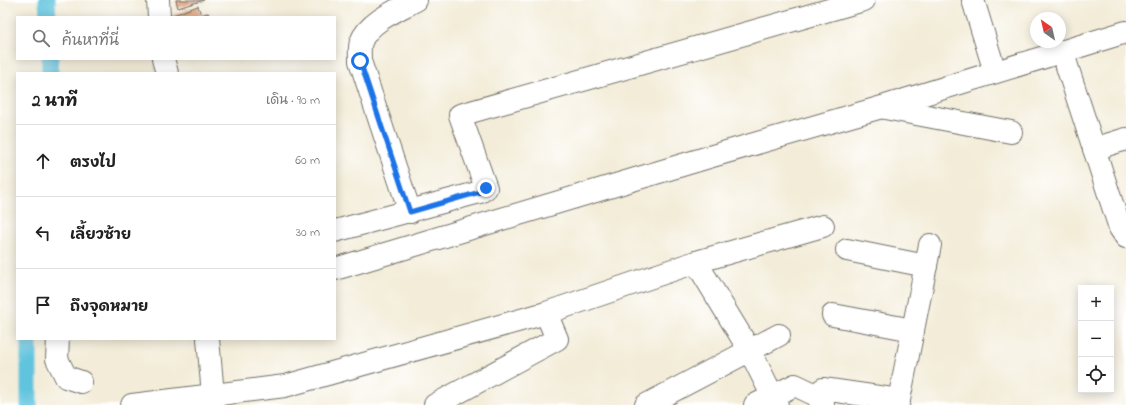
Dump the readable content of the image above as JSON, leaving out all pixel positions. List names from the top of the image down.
{
  "north": "top left",
  "page": {
    "search": "ค้นหาที่นี่",
    "heading": ["2 นาที", "เดิน · 90 m"],
    "list": [
      ["ตรงไป", "60 m"],
      ["เลี้ยวซ้าย", "30 m"],
      "ถึงจุดหมาย"
    ],
    "map_buttons": ["+", "−"]
  }
}
